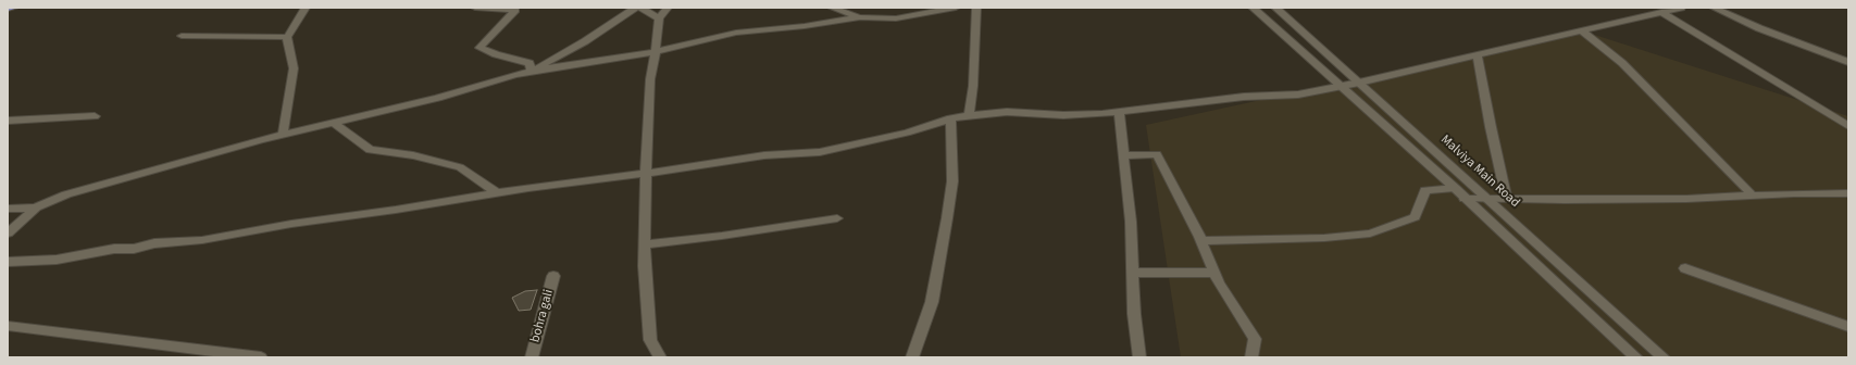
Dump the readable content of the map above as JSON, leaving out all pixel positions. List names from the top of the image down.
{
  "streets": {
    "street": ["Malviya Main Road", "bohra gali"]
  }
}
